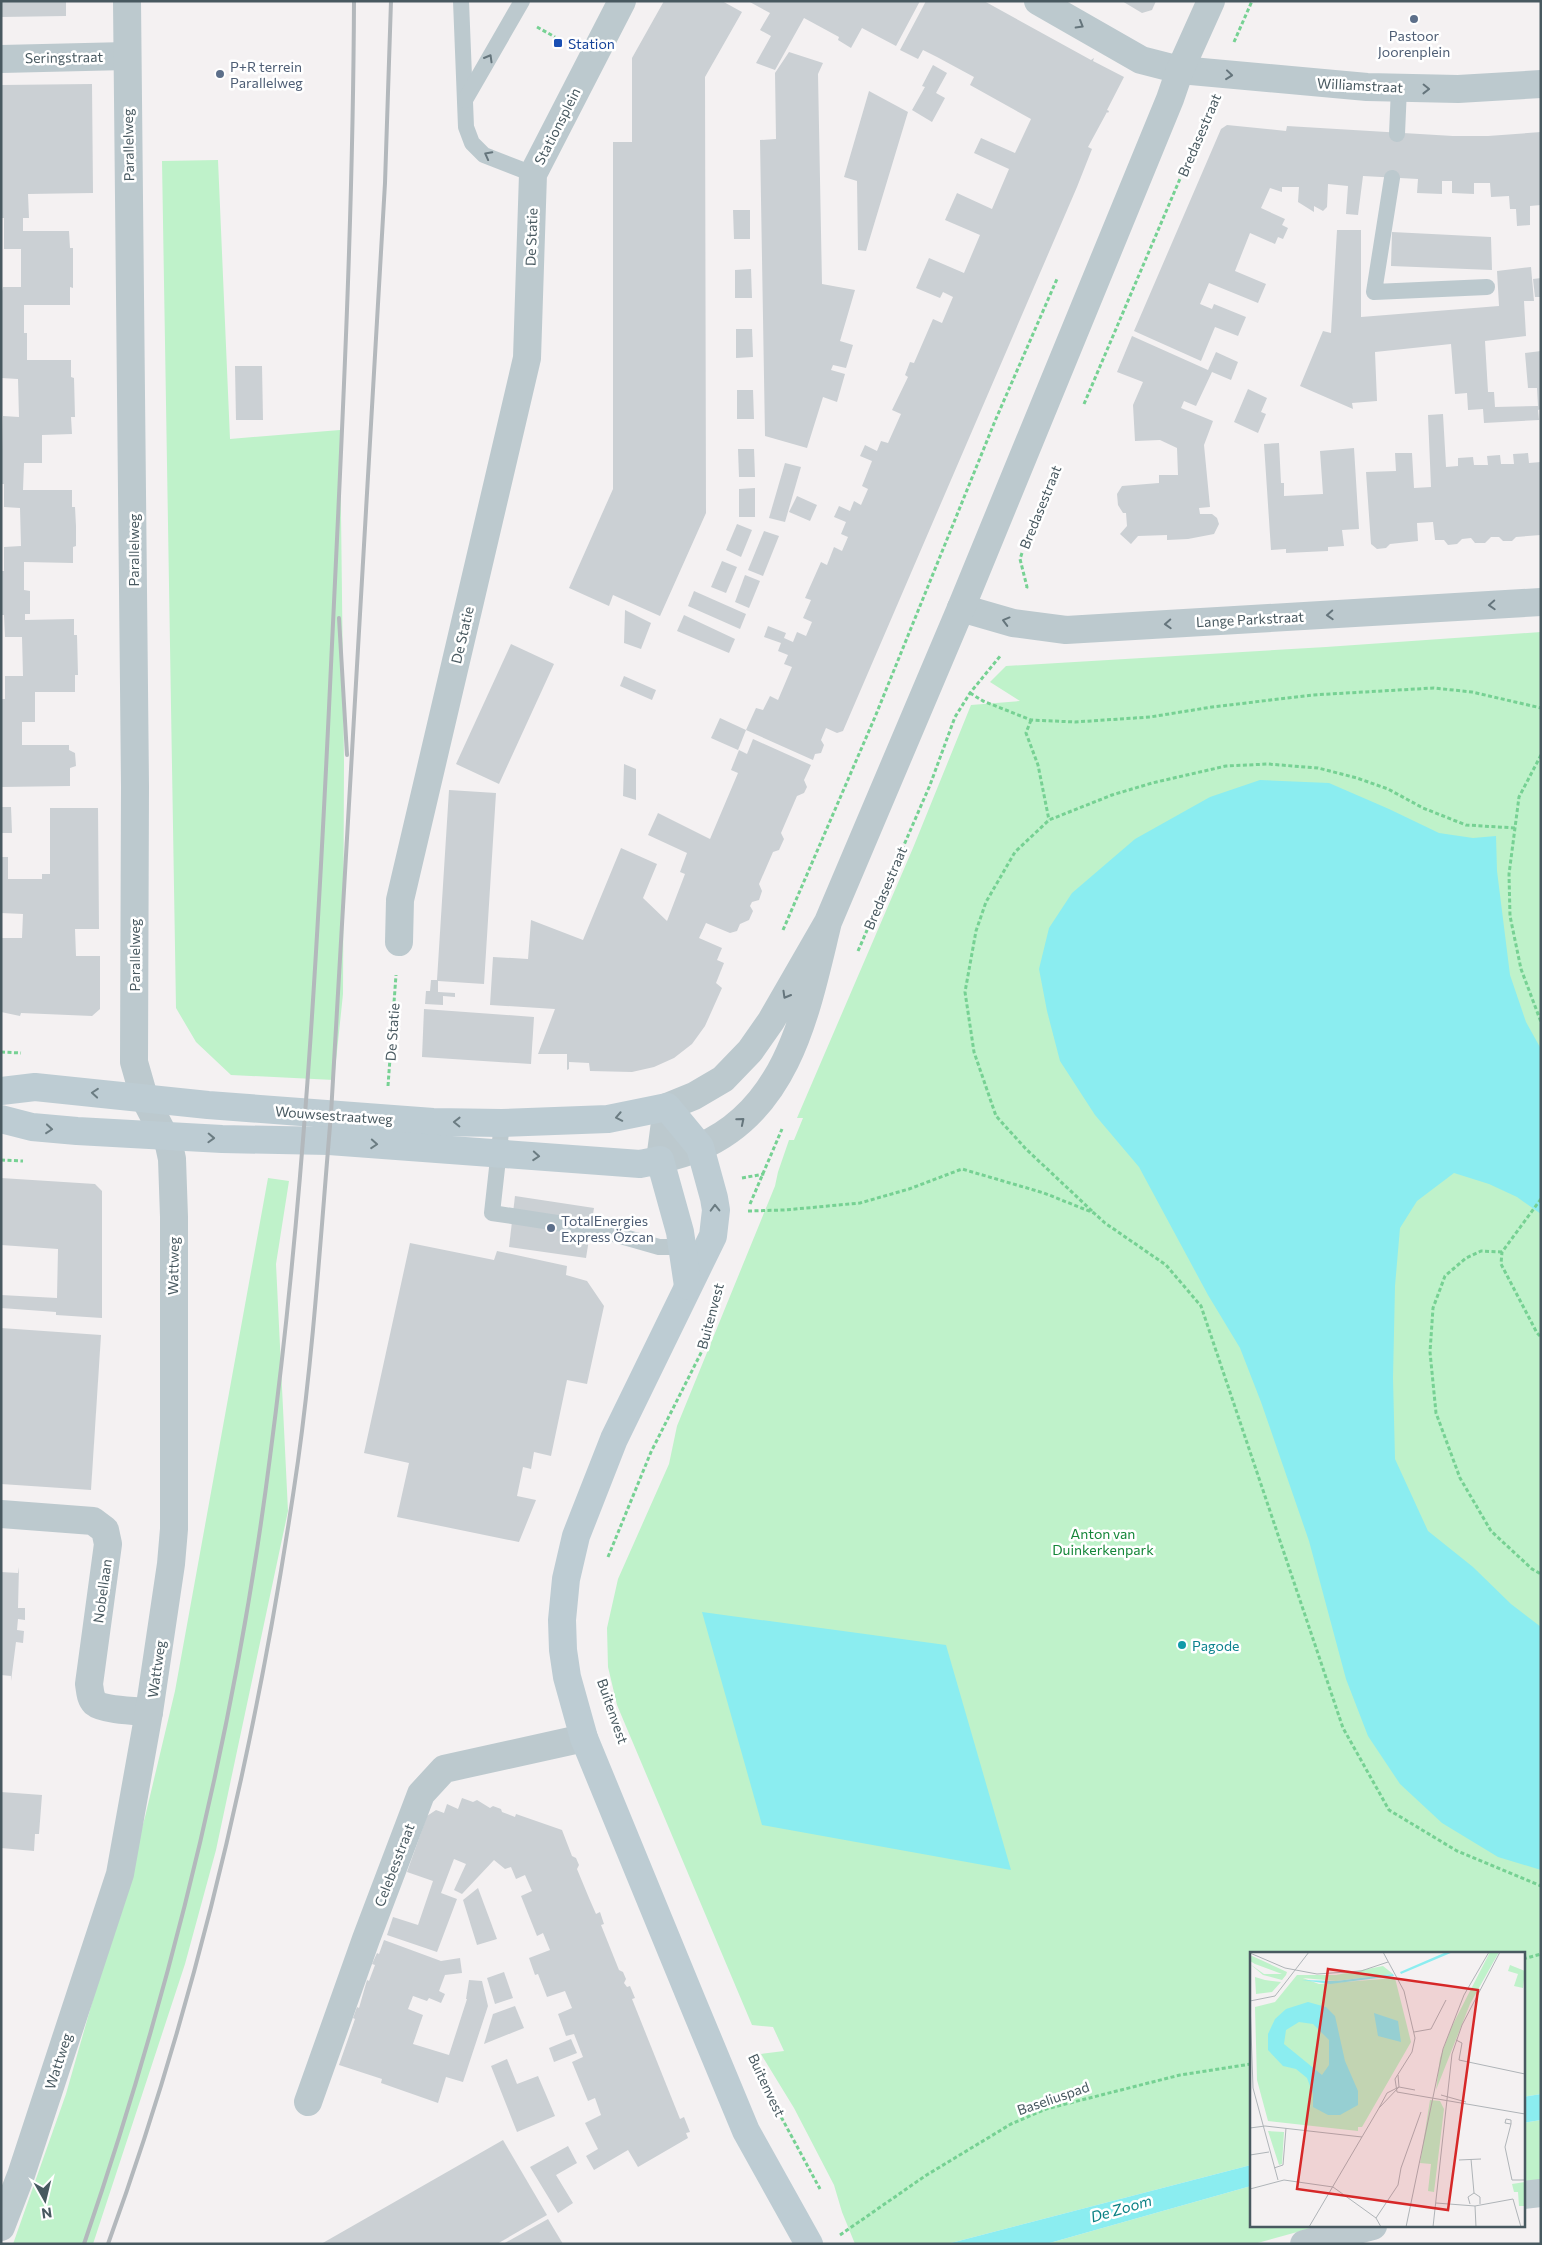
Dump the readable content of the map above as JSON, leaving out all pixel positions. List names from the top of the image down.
{
  "streets": {
    "main road": ["Wouwsestraatweg", "Buitenvest"],
    "street": [
      "Seringstraat",
      "Williamstraat",
      "Stationsplein",
      "Parallelweg",
      "De Statie",
      "Lange Parkstraat",
      "Wattweg",
      "Nobellaan",
      "Celebesstraat"
    ],
    "path": ["Bredasestraat", "Baseliuspad"]
  },
  "crossings": [
    ["Seringstraat", "Parallelweg"],
    ["Williamstraat", "Bredasestraat"],
    ["Stationsplein", "De Statie"],
    ["Bredasestraat", "Lange Parkstraat"],
    ["Parallelweg", "Wouwsestraatweg"],
    ["Parallelweg", "Wattweg"],
    ["Wouwsestraatweg", "Wattweg"],
    ["Wouwsestraatweg", "Buitenvest"],
    ["Wattweg", "Nobellaan"],
    ["Buitenvest", "Celebesstraat"],
    ["Buitenvest", "Baseliuspad"]
  ],
  "one_way": ["Williamstraat", "Lange Parkstraat"],
  "water": ["De Zoom"],
  "parks": ["Anton van Duinkerkenpark"],
  "places": {
    "other": [
      "Pastoor Joorenplein",
      "P+R terrein Parallelweg",
      "TotalEnergies Express Özcan",
      "Pagode"
    ],
    "transit": ["Station"]
  },
  "north": "bottom"
}
